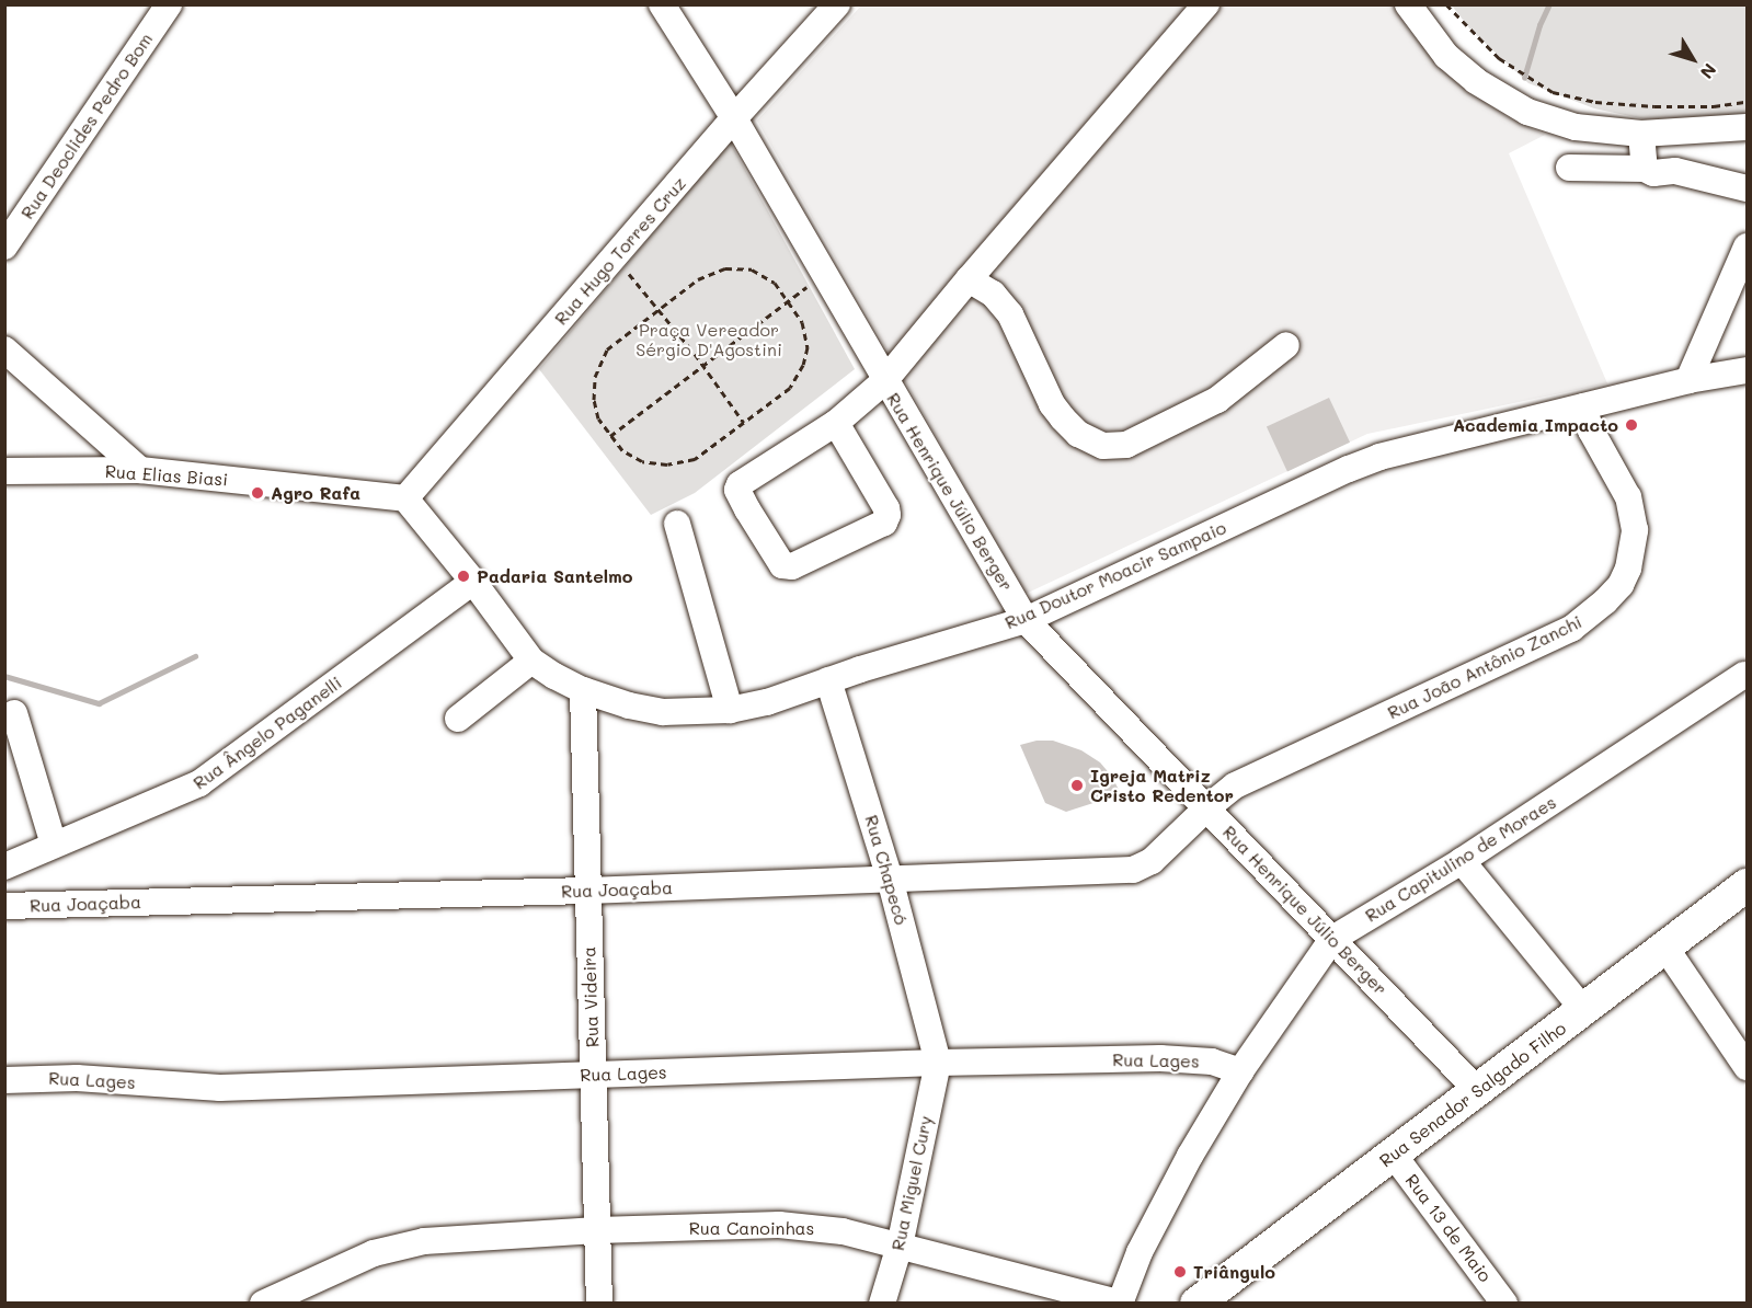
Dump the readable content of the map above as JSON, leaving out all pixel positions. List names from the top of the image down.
{
  "streets": {
    "main road": ["Rua Senador Salgado Filho"],
    "street": [
      "Rua Deoclides Pedro Bom",
      "Rua Hugo Torres Cruz",
      "Rua Elias Biasi",
      "Rua Henrique Júlio Berger",
      "Rua Doutor Moacir Sampaio",
      "Rua João Antônio Zanchi",
      "Rua Ângelo Paganelli",
      "Rua Capitulino de Moraes",
      "Rua Chapecó",
      "Rua Joaçaba",
      "Rua Videira",
      "Rua Lages",
      "Rua Miguel Cury",
      "Rua Canoinhas",
      "Rua 13 de Maio"
    ]
  },
  "crossings": [
    ["Rua Hugo Torres Cruz", "Rua Elias Biasi"],
    ["Rua Hugo Torres Cruz", "Rua Henrique Júlio Berger"],
    ["Rua Hugo Torres Cruz", "Rua Doutor Moacir Sampaio"],
    ["Rua Elias Biasi", "Rua Doutor Moacir Sampaio"],
    ["Rua Henrique Júlio Berger", "Rua Doutor Moacir Sampaio"],
    ["Rua Henrique Júlio Berger", "Rua João Antônio Zanchi"],
    ["Rua Henrique Júlio Berger", "Rua Capitulino de Moraes"],
    ["Rua Henrique Júlio Berger", "Rua Joaçaba"],
    ["Rua Henrique Júlio Berger", "Rua Senador Salgado Filho"],
    ["Rua Doutor Moacir Sampaio", "Rua João Antônio Zanchi"],
    ["Rua Doutor Moacir Sampaio", "Rua Ângelo Paganelli"],
    ["Rua Doutor Moacir Sampaio", "Rua Chapecó"],
    ["Rua Doutor Moacir Sampaio", "Rua Videira"],
    ["Rua João Antônio Zanchi", "Rua Joaçaba"],
    ["Rua Capitulino de Moraes", "Rua Lages"],
    ["Rua Capitulino de Moraes", "Rua Canoinhas"],
    ["Rua Chapecó", "Rua Joaçaba"],
    ["Rua Chapecó", "Rua Lages"],
    ["Rua Chapecó", "Rua Miguel Cury"],
    ["Rua Joaçaba", "Rua Videira"],
    ["Rua Videira", "Rua Lages"],
    ["Rua Videira", "Rua Canoinhas"],
    ["Rua Lages", "Rua Miguel Cury"],
    ["Rua Senador Salgado Filho", "Rua 13 de Maio"],
    ["Rua Miguel Cury", "Rua Canoinhas"]
  ],
  "parks": ["Praça Vereador Sérgio D'Agostini"],
  "places": [
    "Academia Impacto",
    "Agro Rafa",
    "Padaria Santelmo",
    "Igreja Matriz Cristo Redentor",
    "Triângulo"
  ],
  "north": "bottom right"
}
